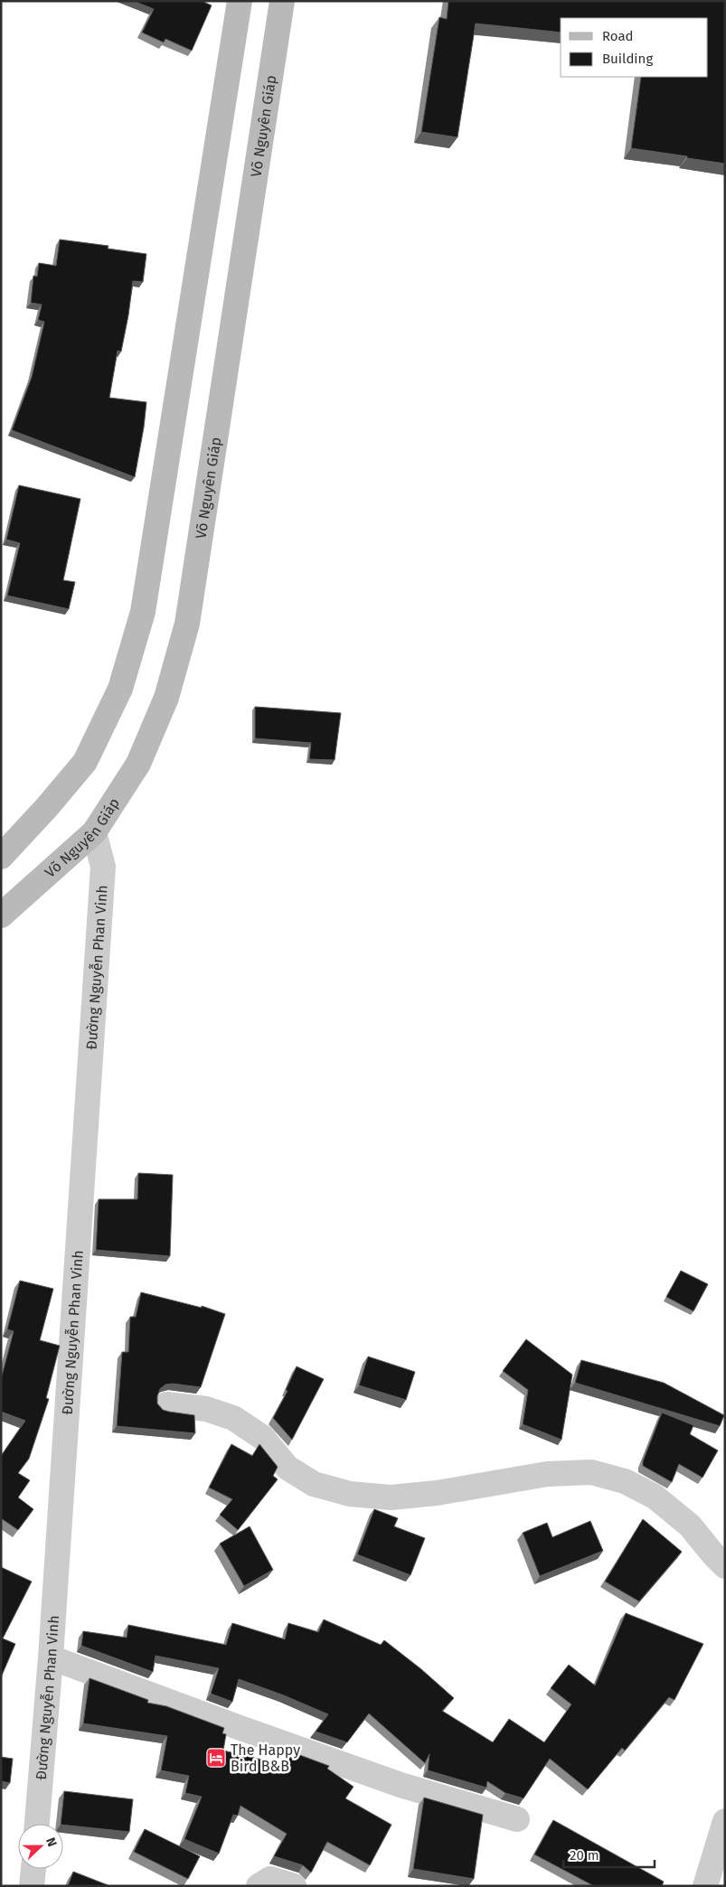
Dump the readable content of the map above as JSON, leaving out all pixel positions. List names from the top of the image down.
{
  "streets": {
    "main road": ["Võ Nguyên Giáp"],
    "street": ["Đường Nguyễn Phan Vinh"]
  },
  "crossings": [
    ["Võ Nguyên Giáp", "Đường Nguyễn Phan Vinh"]
  ],
  "places": {
    "hotel": ["The Happy Bird B&B"]
  },
  "legend": ["Road", "Building"],
  "scale_bar": "20 m",
  "north": "right"
}
